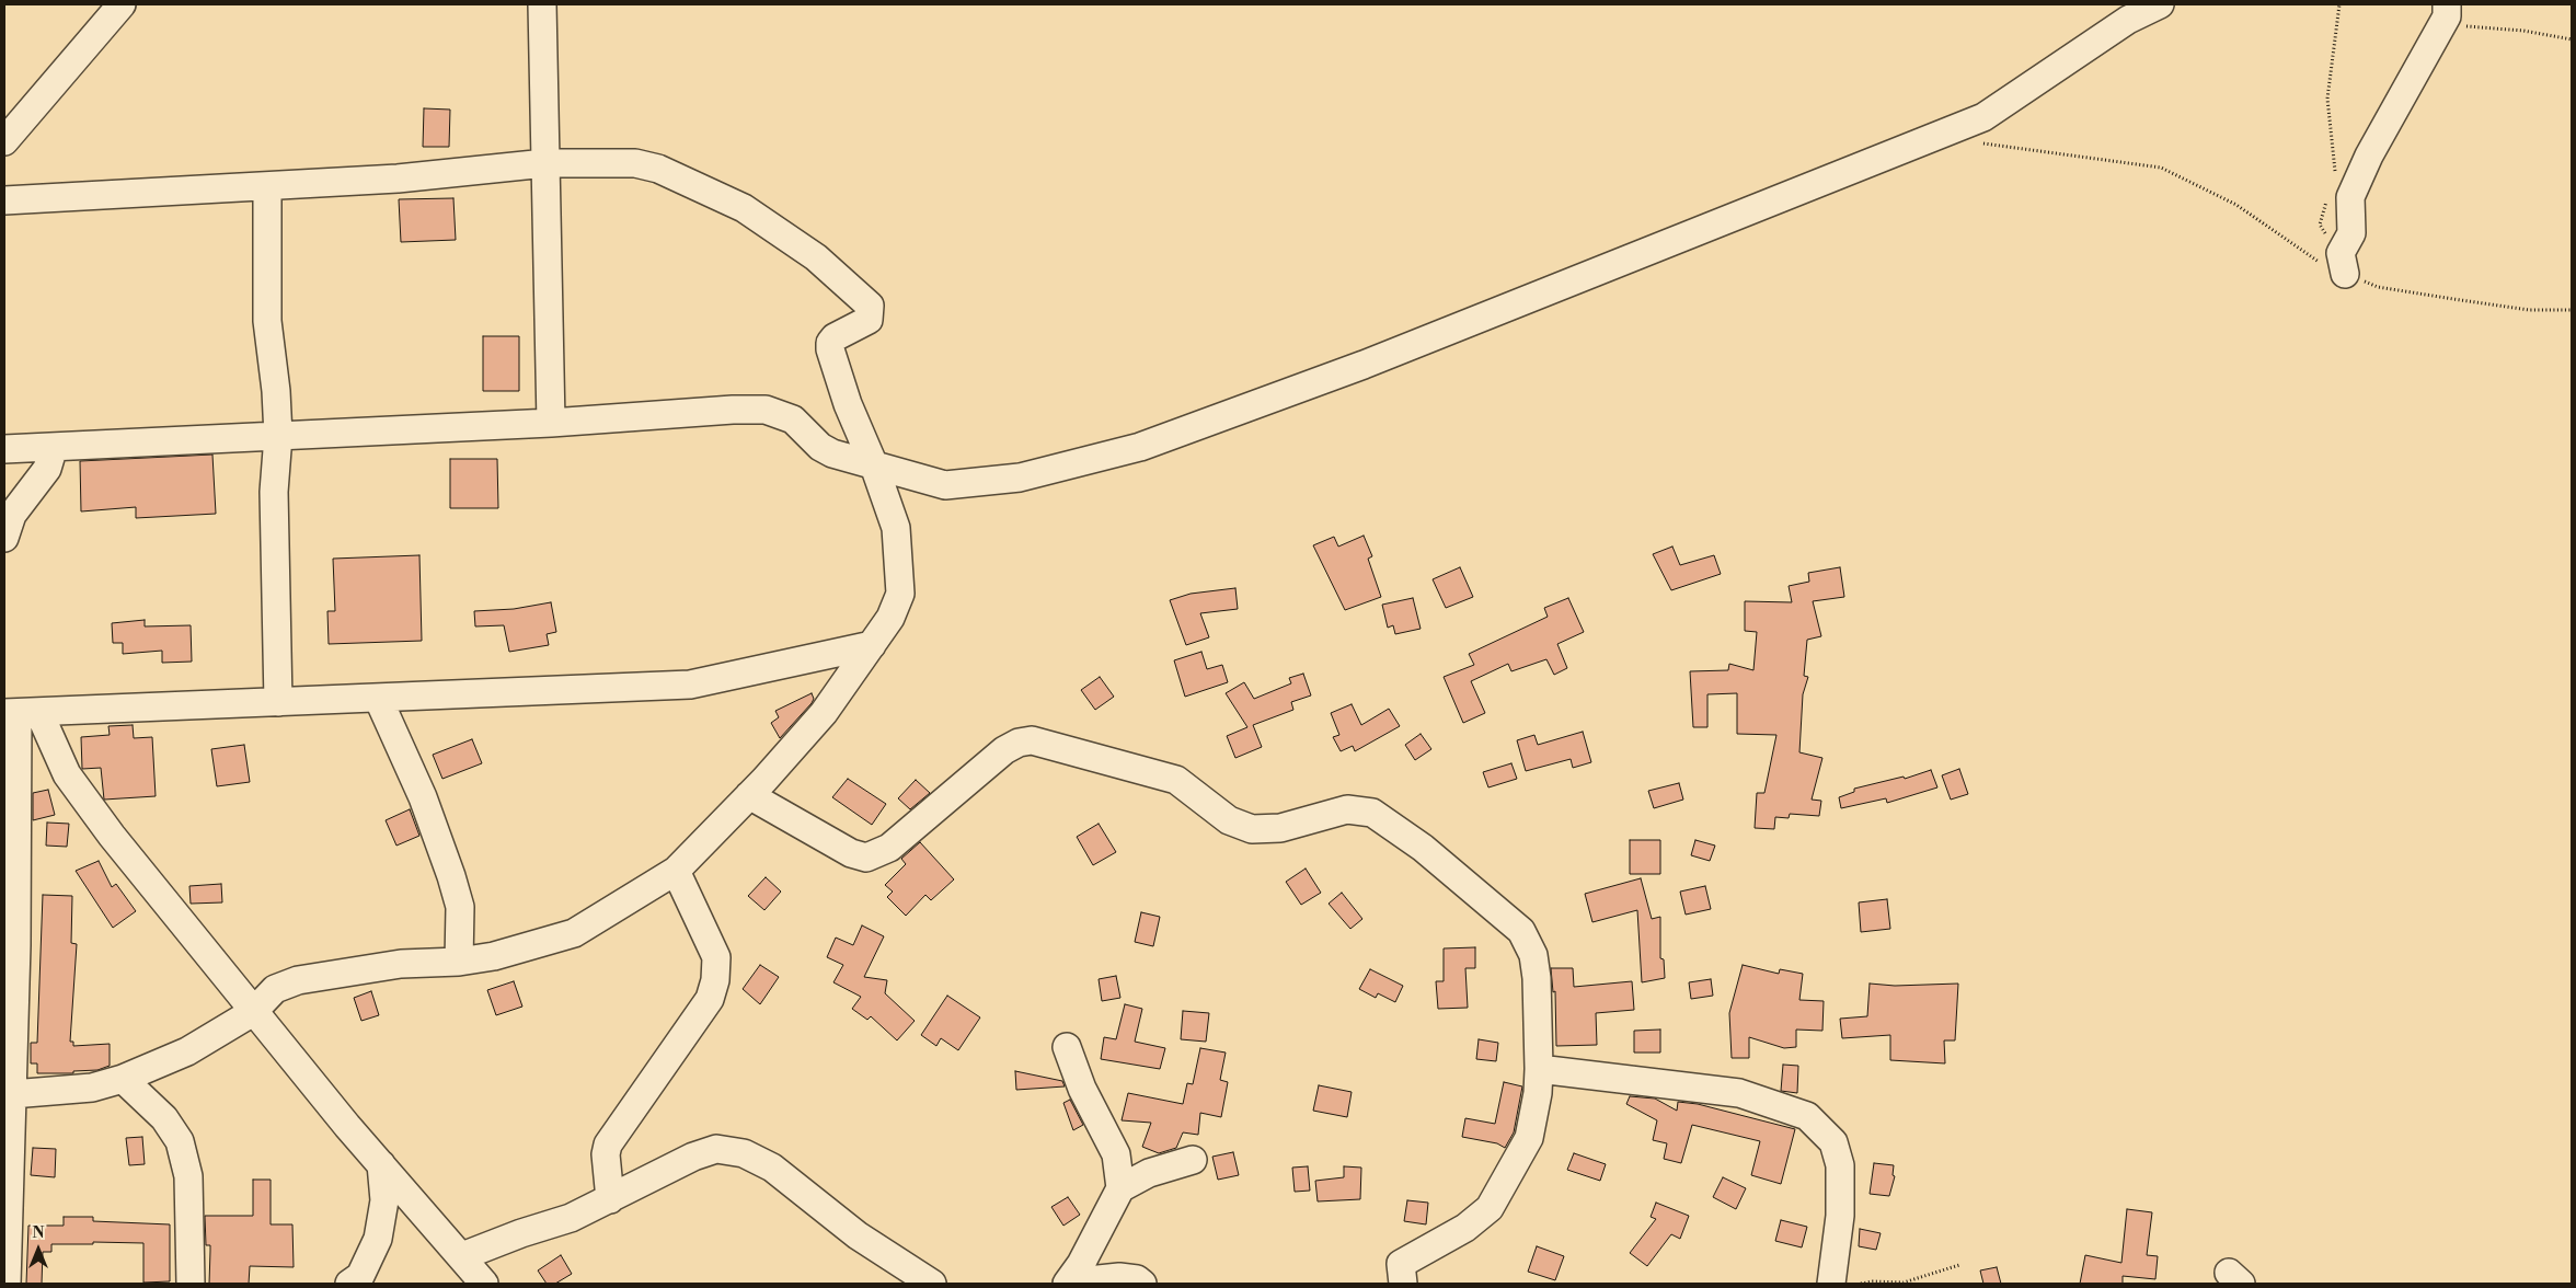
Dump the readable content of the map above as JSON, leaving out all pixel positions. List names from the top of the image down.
{
  "north": "top"
}
